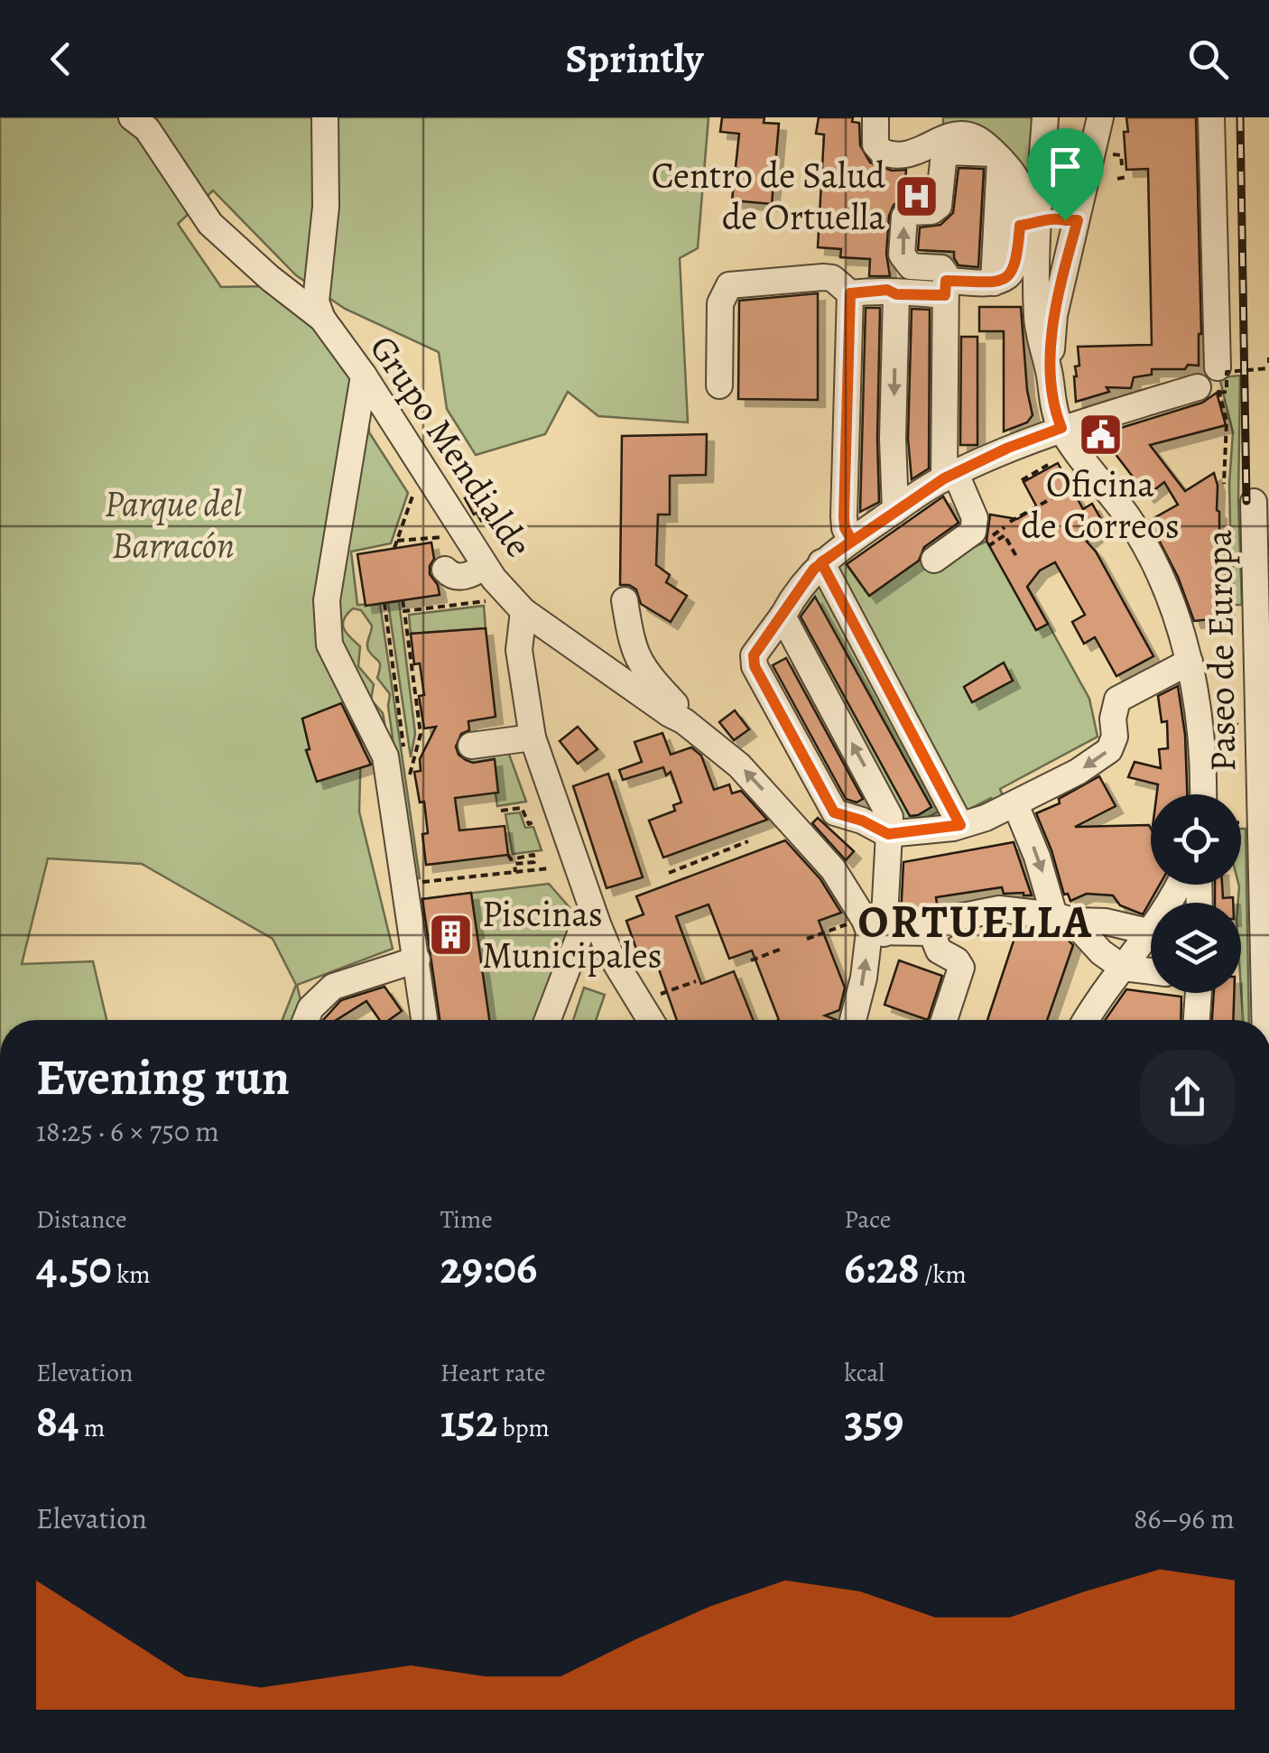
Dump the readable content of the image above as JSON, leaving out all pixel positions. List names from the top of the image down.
{
  "streets": {
    "street": ["Grupo Mendialde", "Paseo de Europa"]
  },
  "districts": ["ORTUELLA"],
  "parks": ["Parque del Barracón"],
  "places": {
    "hospital": ["Centro de Salud de Ortuella"],
    "public building": ["Oficina de Correos"],
    "building": ["Piscinas Municipales"]
  },
  "page": {
    "header": "Sprintly",
    "heading": ["Evening run", "18:25 · 6 × 750 m"],
    "stats": [
      ["Distance", "4.50 km"],
      ["Time", "29:06"],
      ["Pace", "6:28 /km"],
      ["Elevation", "84 m"],
      ["Heart rate", "152 bpm"],
      ["kcal", "359"]
    ],
    "chart": ["Elevation", "86–96 m"]
  }
}
